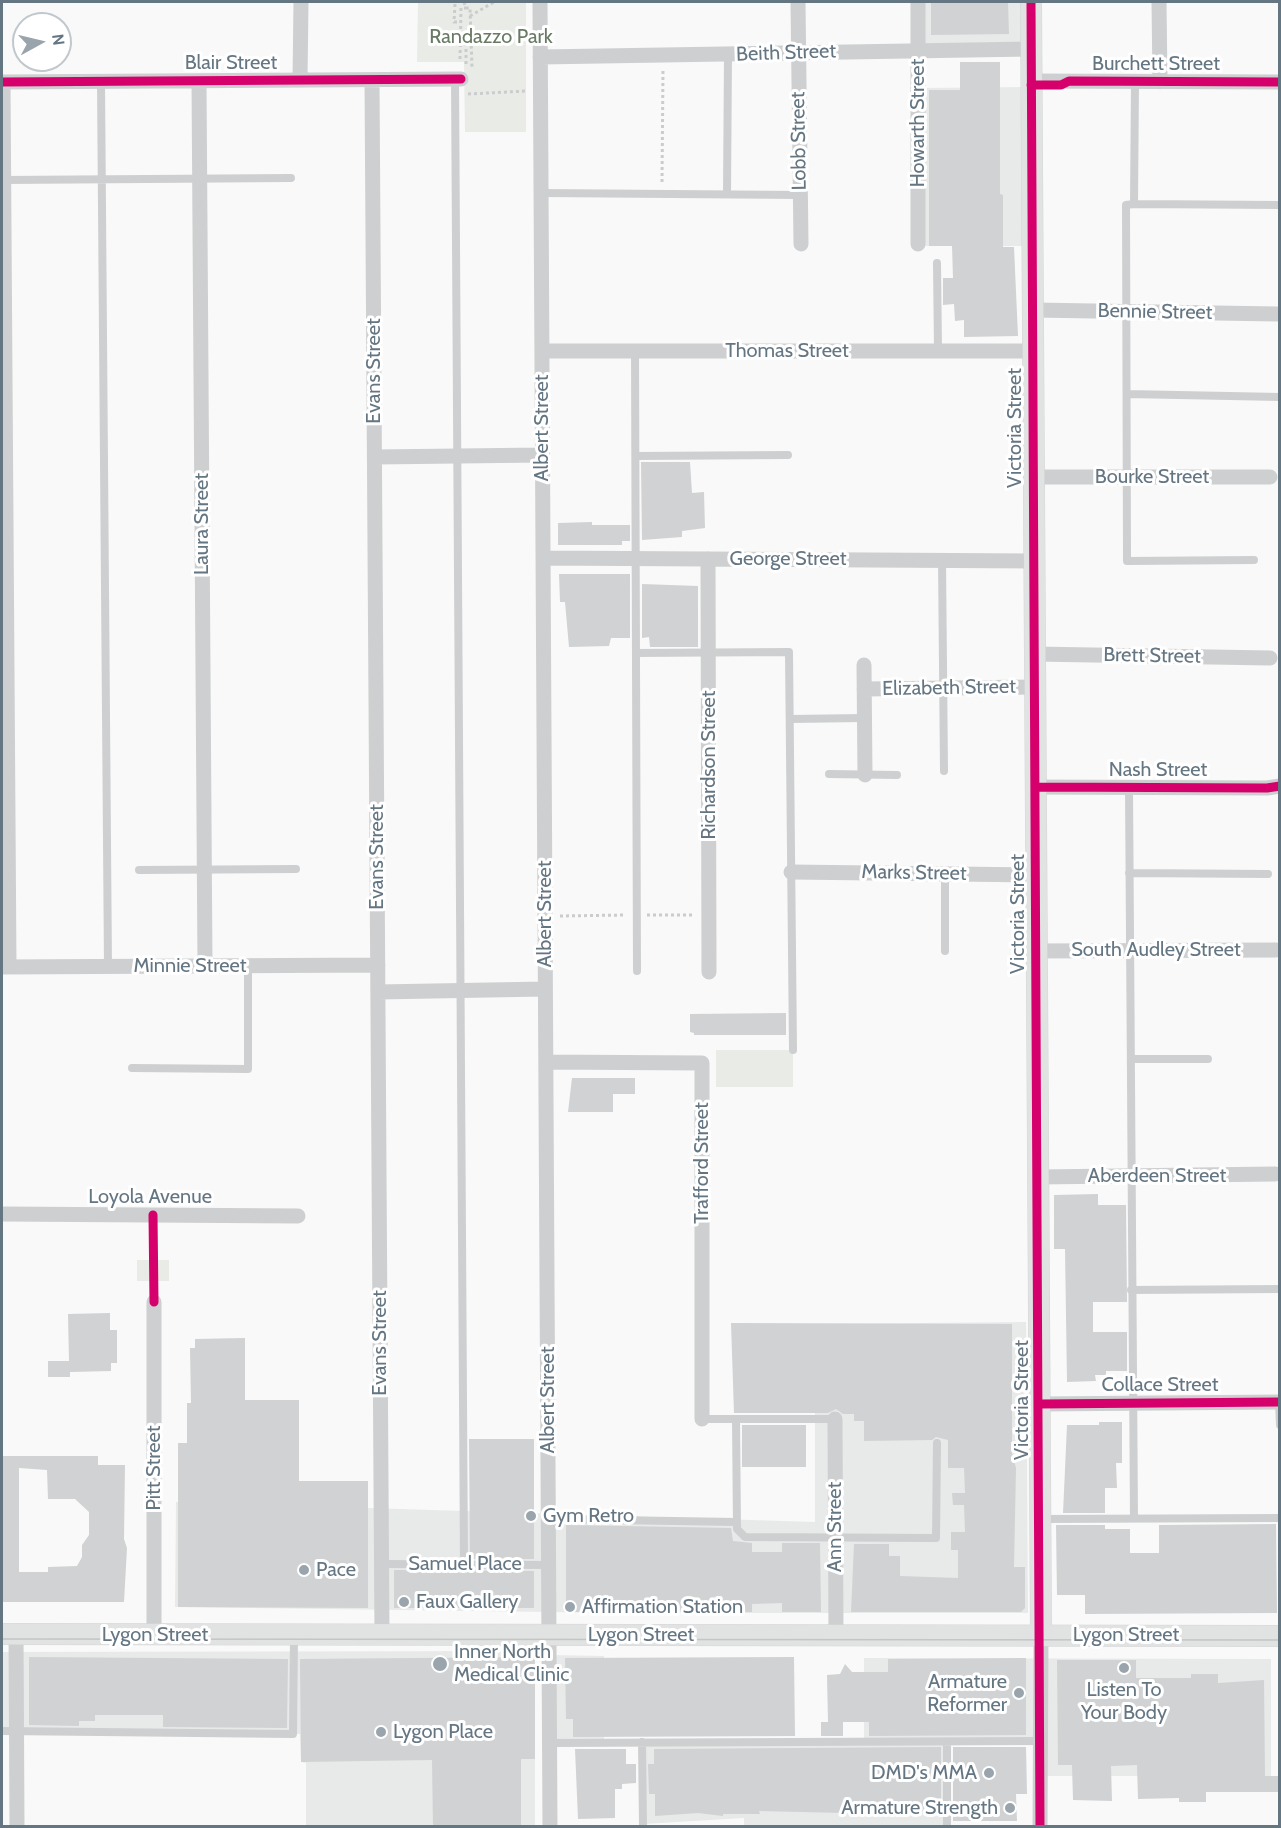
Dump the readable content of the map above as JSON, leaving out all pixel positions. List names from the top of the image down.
{
  "streets": {
    "street": [
      "Beith Street",
      "Blair Street",
      "Burchett Street",
      "Howarth Street",
      "Lobb Street",
      "Bennie Street",
      "Thomas Street",
      "Evans Street",
      "Albert Street",
      "Victoria Street",
      "Bourke Street",
      "Laura Street",
      "George Street",
      "Brett Street",
      "Elizabeth Street",
      "Richardson Street",
      "Nash Street",
      "Marks Street",
      "South Audley Street",
      "Minnie Street",
      "Trafford Street",
      "Aberdeen Street",
      "Loyola Avenue",
      "Collace Street",
      "Pitt Street",
      "Ann Street",
      "Lygon Street"
    ],
    "lane": ["Samuel Place"]
  },
  "crossings": [
    ["Beith Street", "Howarth Street"],
    ["Beith Street", "Lobb Street"],
    ["Beith Street", "Albert Street"],
    ["Beith Street", "Victoria Street"],
    ["Blair Street", "Evans Street"],
    ["Blair Street", "Laura Street"],
    ["Burchett Street", "Victoria Street"],
    ["Bennie Street", "Victoria Street"],
    ["Thomas Street", "Albert Street"],
    ["Thomas Street", "Victoria Street"],
    ["Evans Street", "Minnie Street"],
    ["Evans Street", "Samuel Place"],
    ["Evans Street", "Lygon Street"],
    ["Albert Street", "George Street"],
    ["Albert Street", "Trafford Street"],
    ["Albert Street", "Samuel Place"],
    ["Albert Street", "Lygon Street"],
    ["Victoria Street", "Bourke Street"],
    ["Victoria Street", "George Street"],
    ["Victoria Street", "Brett Street"],
    ["Victoria Street", "Elizabeth Street"],
    ["Victoria Street", "Nash Street"],
    ["Victoria Street", "Marks Street"],
    ["Victoria Street", "South Audley Street"],
    ["Victoria Street", "Aberdeen Street"],
    ["Victoria Street", "Collace Street"],
    ["Victoria Street", "Lygon Street"],
    ["Laura Street", "Minnie Street"],
    ["George Street", "Richardson Street"],
    ["Pitt Street", "Lygon Street"],
    ["Ann Street", "Lygon Street"]
  ],
  "parks": ["Randazzo Park"],
  "places": [
    "Gym Retro",
    "Pace",
    "Faux Gallery",
    "Affirmation Station",
    "Inner North Medical Clinic",
    "Listen To Your Body",
    "Armature Reformer",
    "Lygon Place",
    "DMD's MMA",
    "Armature Strength"
  ],
  "north": "right"
}
